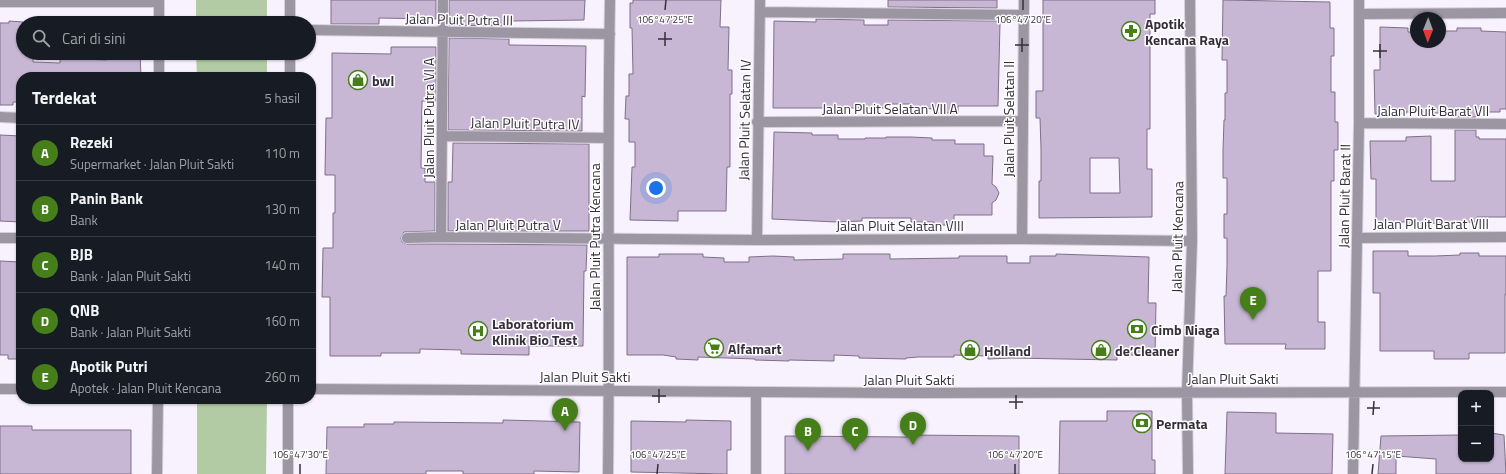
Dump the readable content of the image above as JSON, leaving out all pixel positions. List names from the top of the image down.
{
  "streets": {
    "street": [
      "Jalan Pluit Putra III",
      "Jalan Pluit Selatan VII A",
      "Jalan Pluit Barat VII",
      "Jalan Pluit Putra VI A",
      "Jalan Pluit Selatan II",
      "Jalan Pluit Selatan IV",
      "Jalan Pluit Putra IV",
      "Jalan Pluit Barat II",
      "Jalan Pluit Barat VIII",
      "Jalan Pluit Putra V",
      "Jalan Pluit Selatan VIII",
      "Jalan Pluit Putra Kencana",
      "Jalan Pluit Kencana",
      "Jalan Pluit Sakti"
    ]
  },
  "crossings": [
    ["Jalan Pluit Putra III", "Jalan Pluit Putra VI A"],
    ["Jalan Pluit Putra III", "Jalan Pluit Putra Kencana"],
    ["Jalan Pluit Selatan VII A", "Jalan Pluit Selatan II"],
    ["Jalan Pluit Selatan VII A", "Jalan Pluit Selatan IV"],
    ["Jalan Pluit Barat VII", "Jalan Pluit Barat II"],
    ["Jalan Pluit Putra VI A", "Jalan Pluit Putra IV"],
    ["Jalan Pluit Putra VI A", "Jalan Pluit Putra V"],
    ["Jalan Pluit Selatan II", "Jalan Pluit Selatan VIII"],
    ["Jalan Pluit Selatan IV", "Jalan Pluit Selatan VIII"],
    ["Jalan Pluit Putra IV", "Jalan Pluit Putra Kencana"],
    ["Jalan Pluit Barat II", "Jalan Pluit Barat VIII"],
    ["Jalan Pluit Barat II", "Jalan Pluit Sakti"],
    ["Jalan Pluit Putra V", "Jalan Pluit Selatan VIII"],
    ["Jalan Pluit Putra V", "Jalan Pluit Putra Kencana"],
    ["Jalan Pluit Selatan VIII", "Jalan Pluit Putra Kencana"],
    ["Jalan Pluit Selatan VIII", "Jalan Pluit Kencana"],
    ["Jalan Pluit Putra Kencana", "Jalan Pluit Sakti"],
    ["Jalan Pluit Kencana", "Jalan Pluit Sakti"]
  ],
  "places": {
    "pharmacy": ["Apotik Kencana Raya"],
    "shop": ["bwl", "Holland", "de’Cleaner"],
    "bank": ["Cimb Niaga", "Permata"],
    "hospital": ["Laboratorium Klinik Bio Test"],
    "supermarket": ["Alfamart"]
  },
  "north": "bottom",
  "page": {
    "search": "Cari di sini",
    "heading": ["Terdekat", "5 hasil"],
    "list": [
      {
        "mark": "A",
        "name": "Rezeki",
        "note": "Supermarket · Jalan Pluit Sakti",
        "value": "110 m"
      },
      {
        "mark": "B",
        "name": "Panin Bank",
        "note": "Bank",
        "value": "130 m"
      },
      {
        "mark": "C",
        "name": "BJB",
        "note": "Bank · Jalan Pluit Sakti",
        "value": "140 m"
      },
      {
        "mark": "D",
        "name": "QNB",
        "note": "Bank · Jalan Pluit Sakti",
        "value": "160 m"
      },
      {
        "mark": "E",
        "name": "Apotik Putri",
        "note": "Apotek · Jalan Pluit Kencana",
        "value": "260 m"
      }
    ],
    "pins": [
      "E",
      "A",
      "D",
      "B",
      "C"
    ],
    "map_buttons": ["+", "−"]
  },
  "coordinates": [
    "106°47'25\"E",
    "106°47'20\"E",
    "106°47'30\"E",
    "106°47'15\"E"
  ]
}
